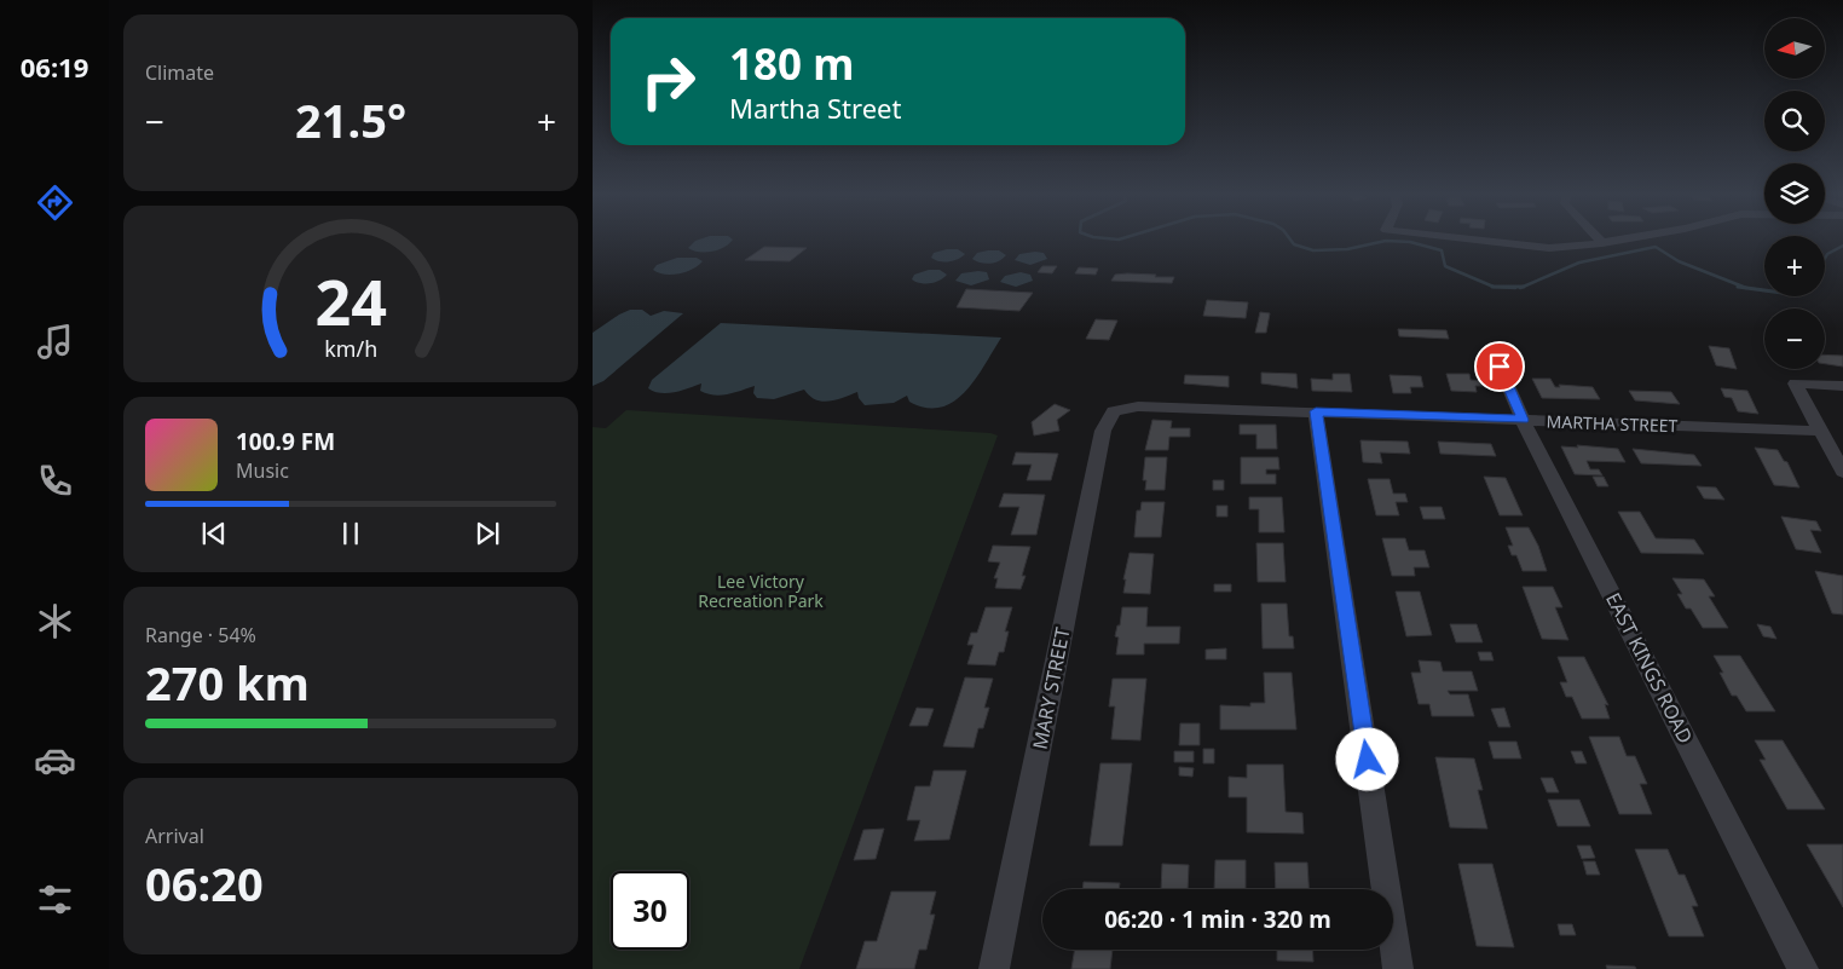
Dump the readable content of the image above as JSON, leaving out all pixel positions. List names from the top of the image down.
{
  "streets": {
    "street": ["MARTHA STREET", "EAST KINGS ROAD", "MARY STREET"]
  },
  "crossings": [
    ["MARTHA STREET", "EAST KINGS ROAD"],
    ["MARTHA STREET", "MARY STREET"]
  ],
  "parks": ["Lee Victory Recreation Park"],
  "north": "left",
  "page": {
    "tabs": "06:19",
    "tile": [
      "Climate",
      ["Range · 54%", "270 km"],
      ["Arrival", "06:20"]
    ],
    "map_buttons": ["+", "−"],
    "turn": ["180 m", "Martha Street"],
    "heat": ["−", "21.5°", "+"],
    "song": ["100.9 FM", "Music"],
    "limit": "30",
    "trip": "06:20 · 1 min · 320 m",
    "gauge": ["24", "km/h"]
  }
}
